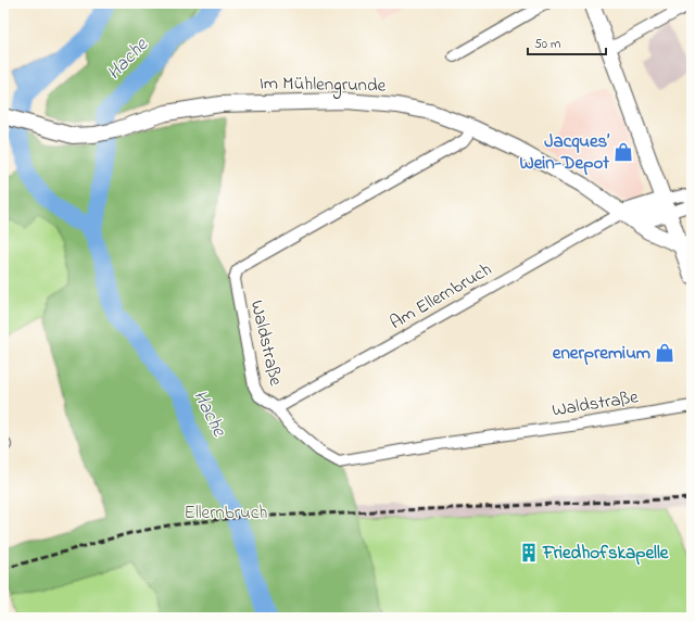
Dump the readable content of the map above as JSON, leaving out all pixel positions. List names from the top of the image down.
{
  "streets": {
    "main road": ["Im Mühlengrunde"],
    "street": ["Am Ellernbruch", "Waldstraße"]
  },
  "crossings": [
    ["Im Mühlengrunde", "Am Ellernbruch"],
    ["Im Mühlengrunde", "Waldstraße"],
    ["Am Ellernbruch", "Waldstraße"]
  ],
  "water": ["Hache"],
  "parks": ["Ellernbruch"],
  "places": {
    "shop": ["Jacques’ Wein-Depot", "enerpremium"],
    "building": ["Friedhofskapelle"]
  },
  "scale_bar": "50 m"
}
